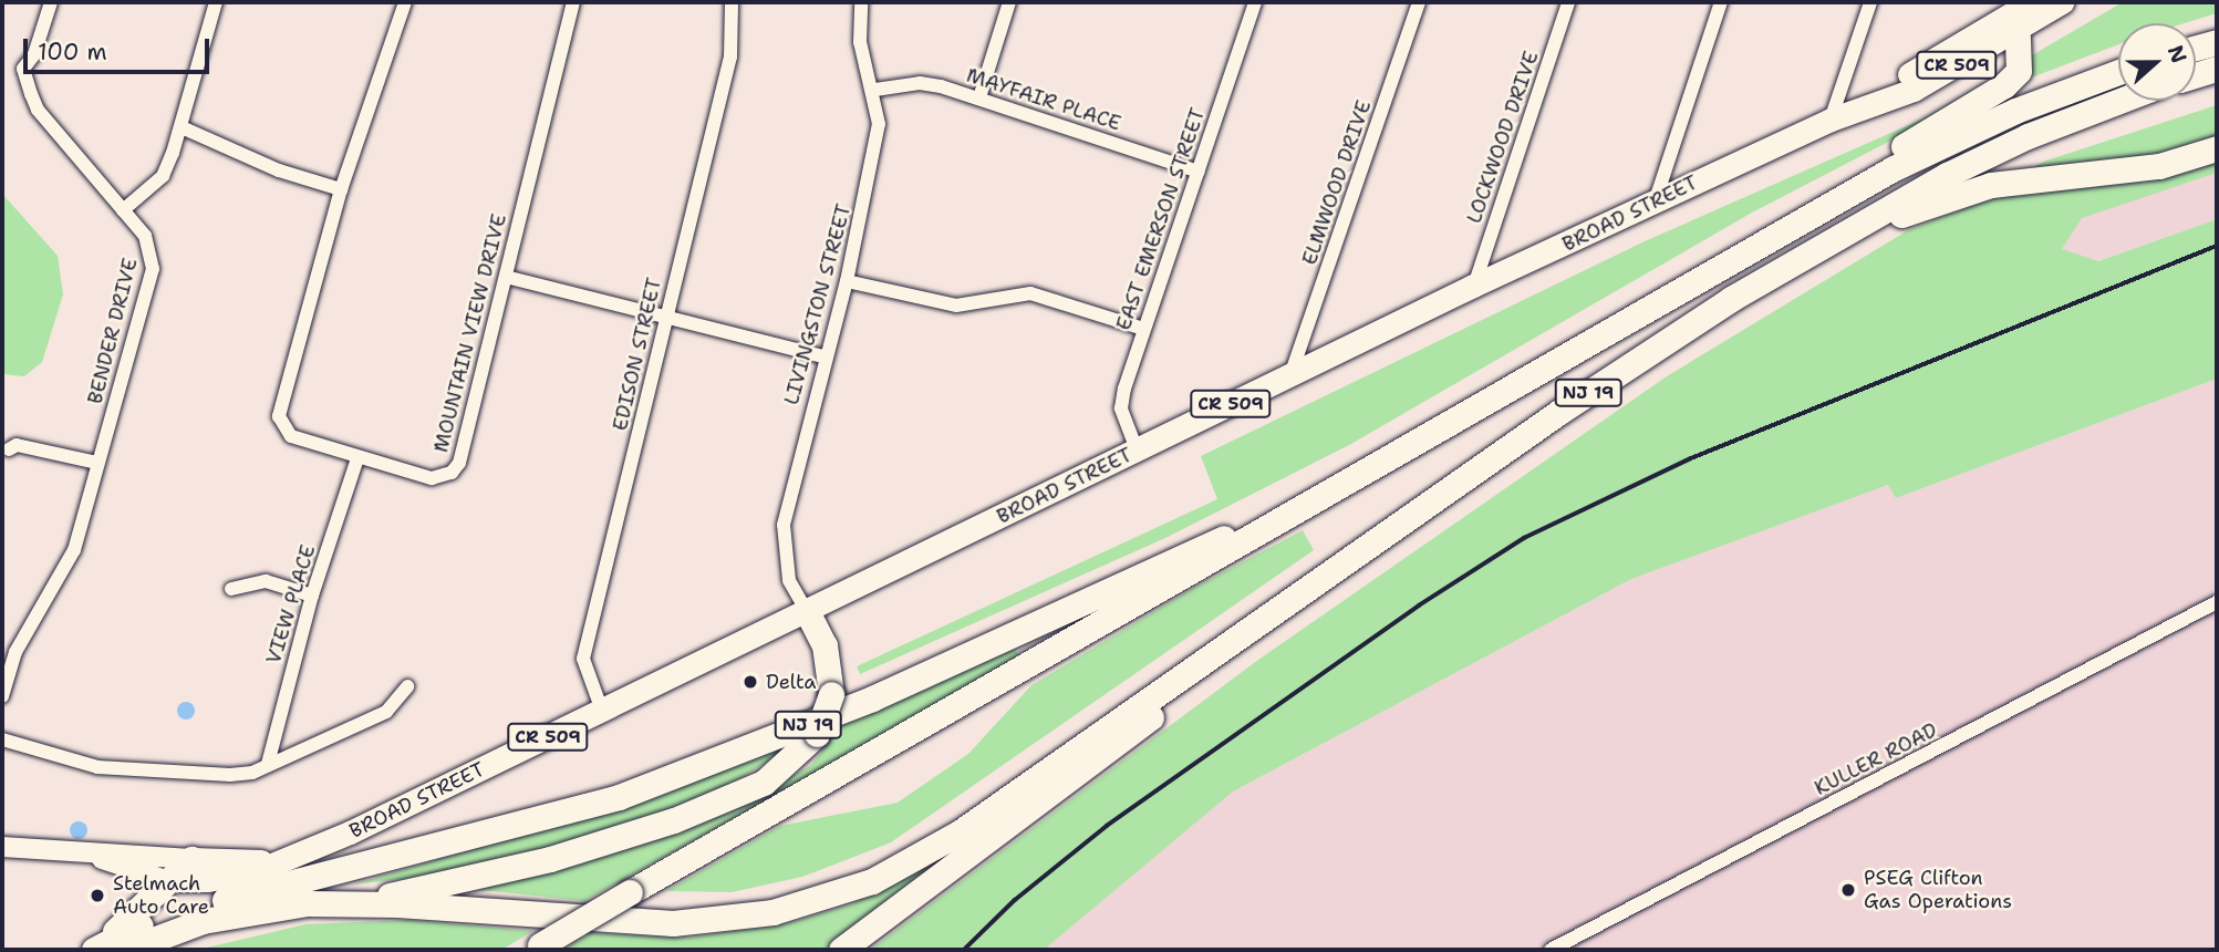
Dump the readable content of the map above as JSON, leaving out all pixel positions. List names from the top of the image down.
{
  "streets": {
    "highway": ["NJ 19"],
    "main road": ["CR 509", "BROAD STREET"],
    "street": [
      "MAYFAIR PLACE",
      "LOCKWOOD DRIVE",
      "ELMWOOD DRIVE",
      "EAST EMERSON STREET",
      "LIVINGSTON STREET",
      "BENDER DRIVE",
      "MOUNTAIN VIEW DRIVE",
      "EDISON STREET",
      "VIEW PLACE",
      "KULLER ROAD"
    ]
  },
  "crossings": [
    ["MAYFAIR PLACE", "EAST EMERSON STREET"],
    ["MAYFAIR PLACE", "LIVINGSTON STREET"],
    ["LOCKWOOD DRIVE", "BROAD STREET"],
    ["ELMWOOD DRIVE", "BROAD STREET"],
    ["BROAD STREET", "EAST EMERSON STREET"],
    ["BROAD STREET", "LIVINGSTON STREET"],
    ["BROAD STREET", "EDISON STREET"],
    ["MOUNTAIN VIEW DRIVE", "VIEW PLACE"]
  ],
  "places": ["Delta", "PSEG Clifton Gas Operations", "Stelmach Auto Care"],
  "scale_bar": "100 m",
  "north": "right"
}
